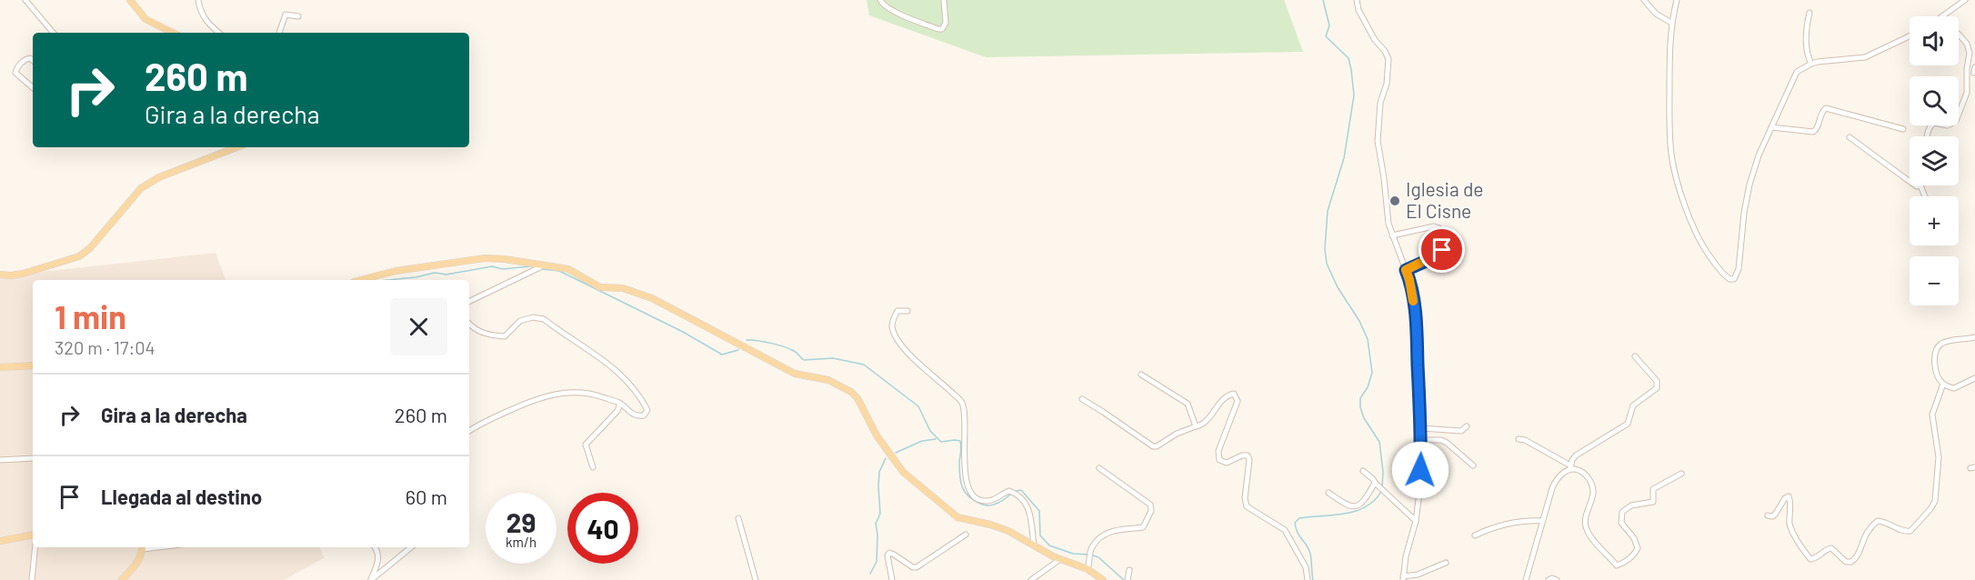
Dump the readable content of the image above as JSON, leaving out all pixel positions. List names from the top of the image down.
{
  "places": ["Iglesia de El Cisne"],
  "page": {
    "map_buttons": ["+", "−"],
    "turn": ["260 m", "Gira a la derecha"],
    "heading": ["1 min", "320 m · 17:04"],
    "list": [
      {
        "name": "Gira a la derecha",
        "value": "260 m"
      },
      {
        "name": "Llegada al destino",
        "value": "60 m"
      }
    ],
    "speed": "29 km/h",
    "limit": "40"
  }
}
